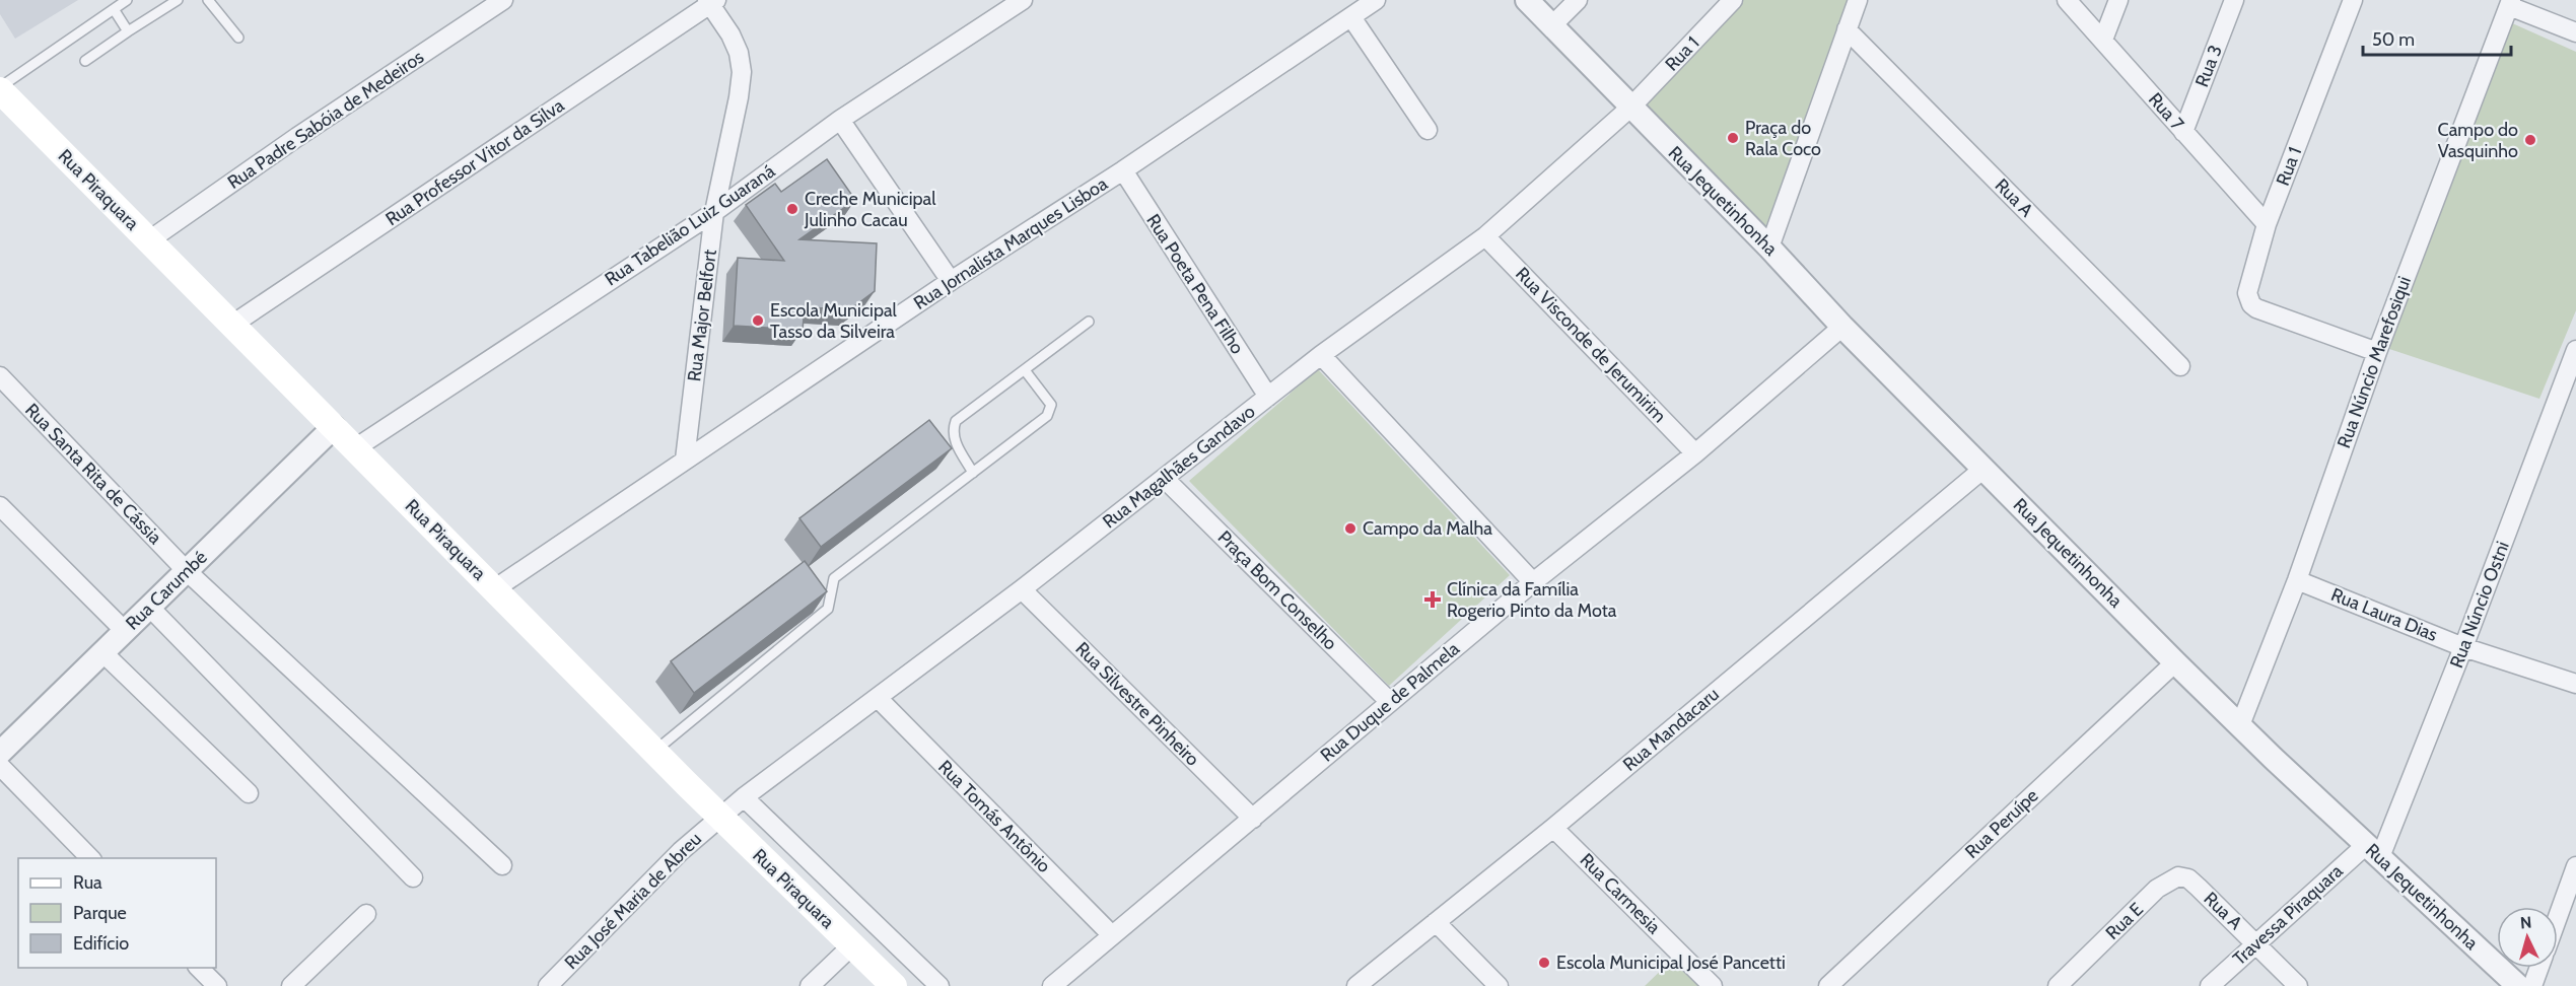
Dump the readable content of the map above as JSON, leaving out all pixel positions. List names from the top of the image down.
{
  "streets": {
    "main road": ["Rua Piraquara"],
    "street": [
      "Rua 1",
      "Rua 3",
      "Rua 7",
      "Rua Padre Sabóia de Medeiros",
      "Rua Professor Vitor da Silva",
      "Rua A",
      "Rua Jequetinhonha",
      "Rua Tabelião Luiz Guaraná",
      "Rua Jornalista Marques Lisboa",
      "Rua Poeta Pena Filho",
      "Rua Major Belfort",
      "Rua Visconde de Jerumirim",
      "Rua Núncio Marefosiqui",
      "Rua Magalhães Gandavo",
      "Rua Santa Rita de Cássia",
      "Rua Carumbé",
      "Praça Bom Conselho",
      "Rua Núncio Ostni",
      "Rua Laura Dias",
      "Rua Duque de Palmela",
      "Rua Silvestre Pinheiro",
      "Rua Mandacaru",
      "Rua Tomás Antônio",
      "Rua Peruípe",
      "Rua Carmesia",
      "Rua José Maria de Abreu",
      "Travessa Piraquara",
      "Rua E"
    ]
  },
  "crossings": [
    ["Rua 1", "Rua 7"],
    ["Rua 1", "Rua Jequetinhonha"],
    ["Rua 1", "Rua Núncio Marefosiqui"],
    ["Rua 1", "Rua Magalhães Gandavo"],
    ["Rua 3", "Rua 7"],
    ["Rua Padre Sabóia de Medeiros", "Rua Piraquara"],
    ["Rua Professor Vitor da Silva", "Rua Piraquara"],
    ["Rua Professor Vitor da Silva", "Rua Major Belfort"],
    ["Rua Piraquara", "Rua Tabelião Luiz Guaraná"],
    ["Rua Piraquara", "Rua Jornalista Marques Lisboa"],
    ["Rua Piraquara", "Rua Magalhães Gandavo"],
    ["Rua Piraquara", "Rua Carumbé"],
    ["Rua Piraquara", "Rua José Maria de Abreu"],
    ["Rua A", "Travessa Piraquara"],
    ["Rua A", "Rua E"],
    ["Rua Jequetinhonha", "Rua Núncio Marefosiqui"],
    ["Rua Jequetinhonha", "Rua Magalhães Gandavo"],
    ["Rua Jequetinhonha", "Rua Núncio Ostni"],
    ["Rua Jequetinhonha", "Rua Duque de Palmela"],
    ["Rua Jequetinhonha", "Rua Mandacaru"],
    ["Rua Jequetinhonha", "Rua Peruípe"],
    ["Rua Jequetinhonha", "Travessa Piraquara"],
    ["Rua Tabelião Luiz Guaraná", "Rua Major Belfort"],
    ["Rua Jornalista Marques Lisboa", "Rua Poeta Pena Filho"],
    ["Rua Jornalista Marques Lisboa", "Rua Major Belfort"],
    ["Rua Poeta Pena Filho", "Rua Magalhães Gandavo"],
    ["Rua Visconde de Jerumirim", "Rua Magalhães Gandavo"],
    ["Rua Visconde de Jerumirim", "Rua Duque de Palmela"],
    ["Rua Núncio Marefosiqui", "Rua Laura Dias"],
    ["Rua Magalhães Gandavo", "Praça Bom Conselho"],
    ["Rua Magalhães Gandavo", "Rua Silvestre Pinheiro"],
    ["Rua Magalhães Gandavo", "Rua Tomás Antônio"],
    ["Rua Magalhães Gandavo", "Rua José Maria de Abreu"],
    ["Rua Santa Rita de Cássia", "Rua Carumbé"],
    ["Praça Bom Conselho", "Rua Duque de Palmela"],
    ["Rua Núncio Ostni", "Rua Laura Dias"],
    ["Rua Núncio Ostni", "Travessa Piraquara"],
    ["Rua Duque de Palmela", "Rua Silvestre Pinheiro"],
    ["Rua Duque de Palmela", "Rua Tomás Antônio"],
    ["Rua Mandacaru", "Rua Carmesia"]
  ],
  "places": {
    "other": [
      "Praça do Rala Coco",
      "Campo do Vasquinho",
      "Creche Municipal Julinho Cacau",
      "Escola Municipal Tasso da Silveira",
      "Campo da Malha",
      "Escola Municipal José Pancetti"
    ],
    "health": ["Clínica da Família Rogerio Pinto da Mota"]
  },
  "legend": ["Rua", "Parque", "Edifício"],
  "scale_bar": "50 m",
  "north": "top"
}
